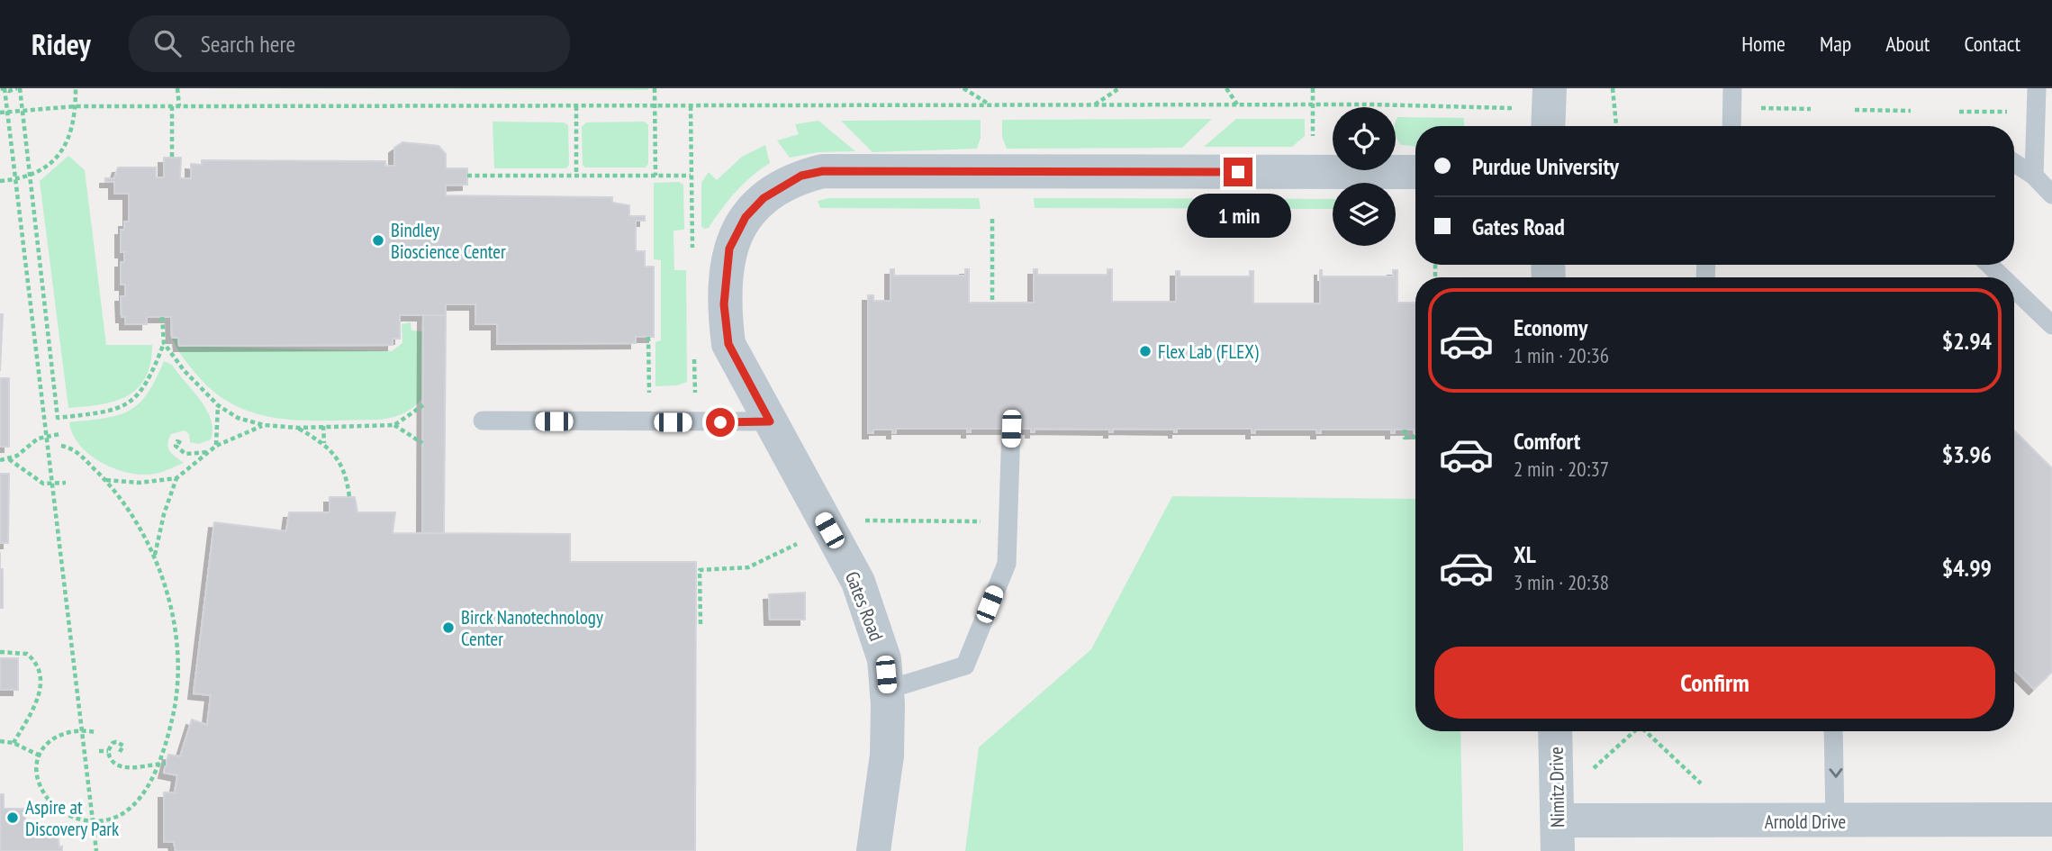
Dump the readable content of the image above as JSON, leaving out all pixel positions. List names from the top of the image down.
{
  "streets": {
    "street": ["Gates Road", "Nimitz Drive", "Arnold Drive"]
  },
  "crossings": [
    ["Nimitz Drive", "Arnold Drive"]
  ],
  "places": [
    "Bindley Bioscience Center",
    "Flex Lab (FLEX)",
    "Birck Nanotechnology Center",
    "Aspire at Discovery Park"
  ],
  "page": {
    "header": "Ridey",
    "search": "Search here",
    "nav": [
      "Home",
      "Map",
      "About",
      "Contact"
    ],
    "banner": ["Purdue University", "Gates Road"],
    "bubble": "1 min",
    "list": [
      {
        "name": "Economy",
        "note": "1 min · 20:36",
        "value": "$2.94"
      },
      {
        "name": "Comfort",
        "note": "2 min · 20:37",
        "value": "$3.96"
      },
      {
        "name": "XL",
        "note": "3 min · 20:38",
        "value": "$4.99"
      }
    ],
    "buttons": "Confirm"
  }
}
